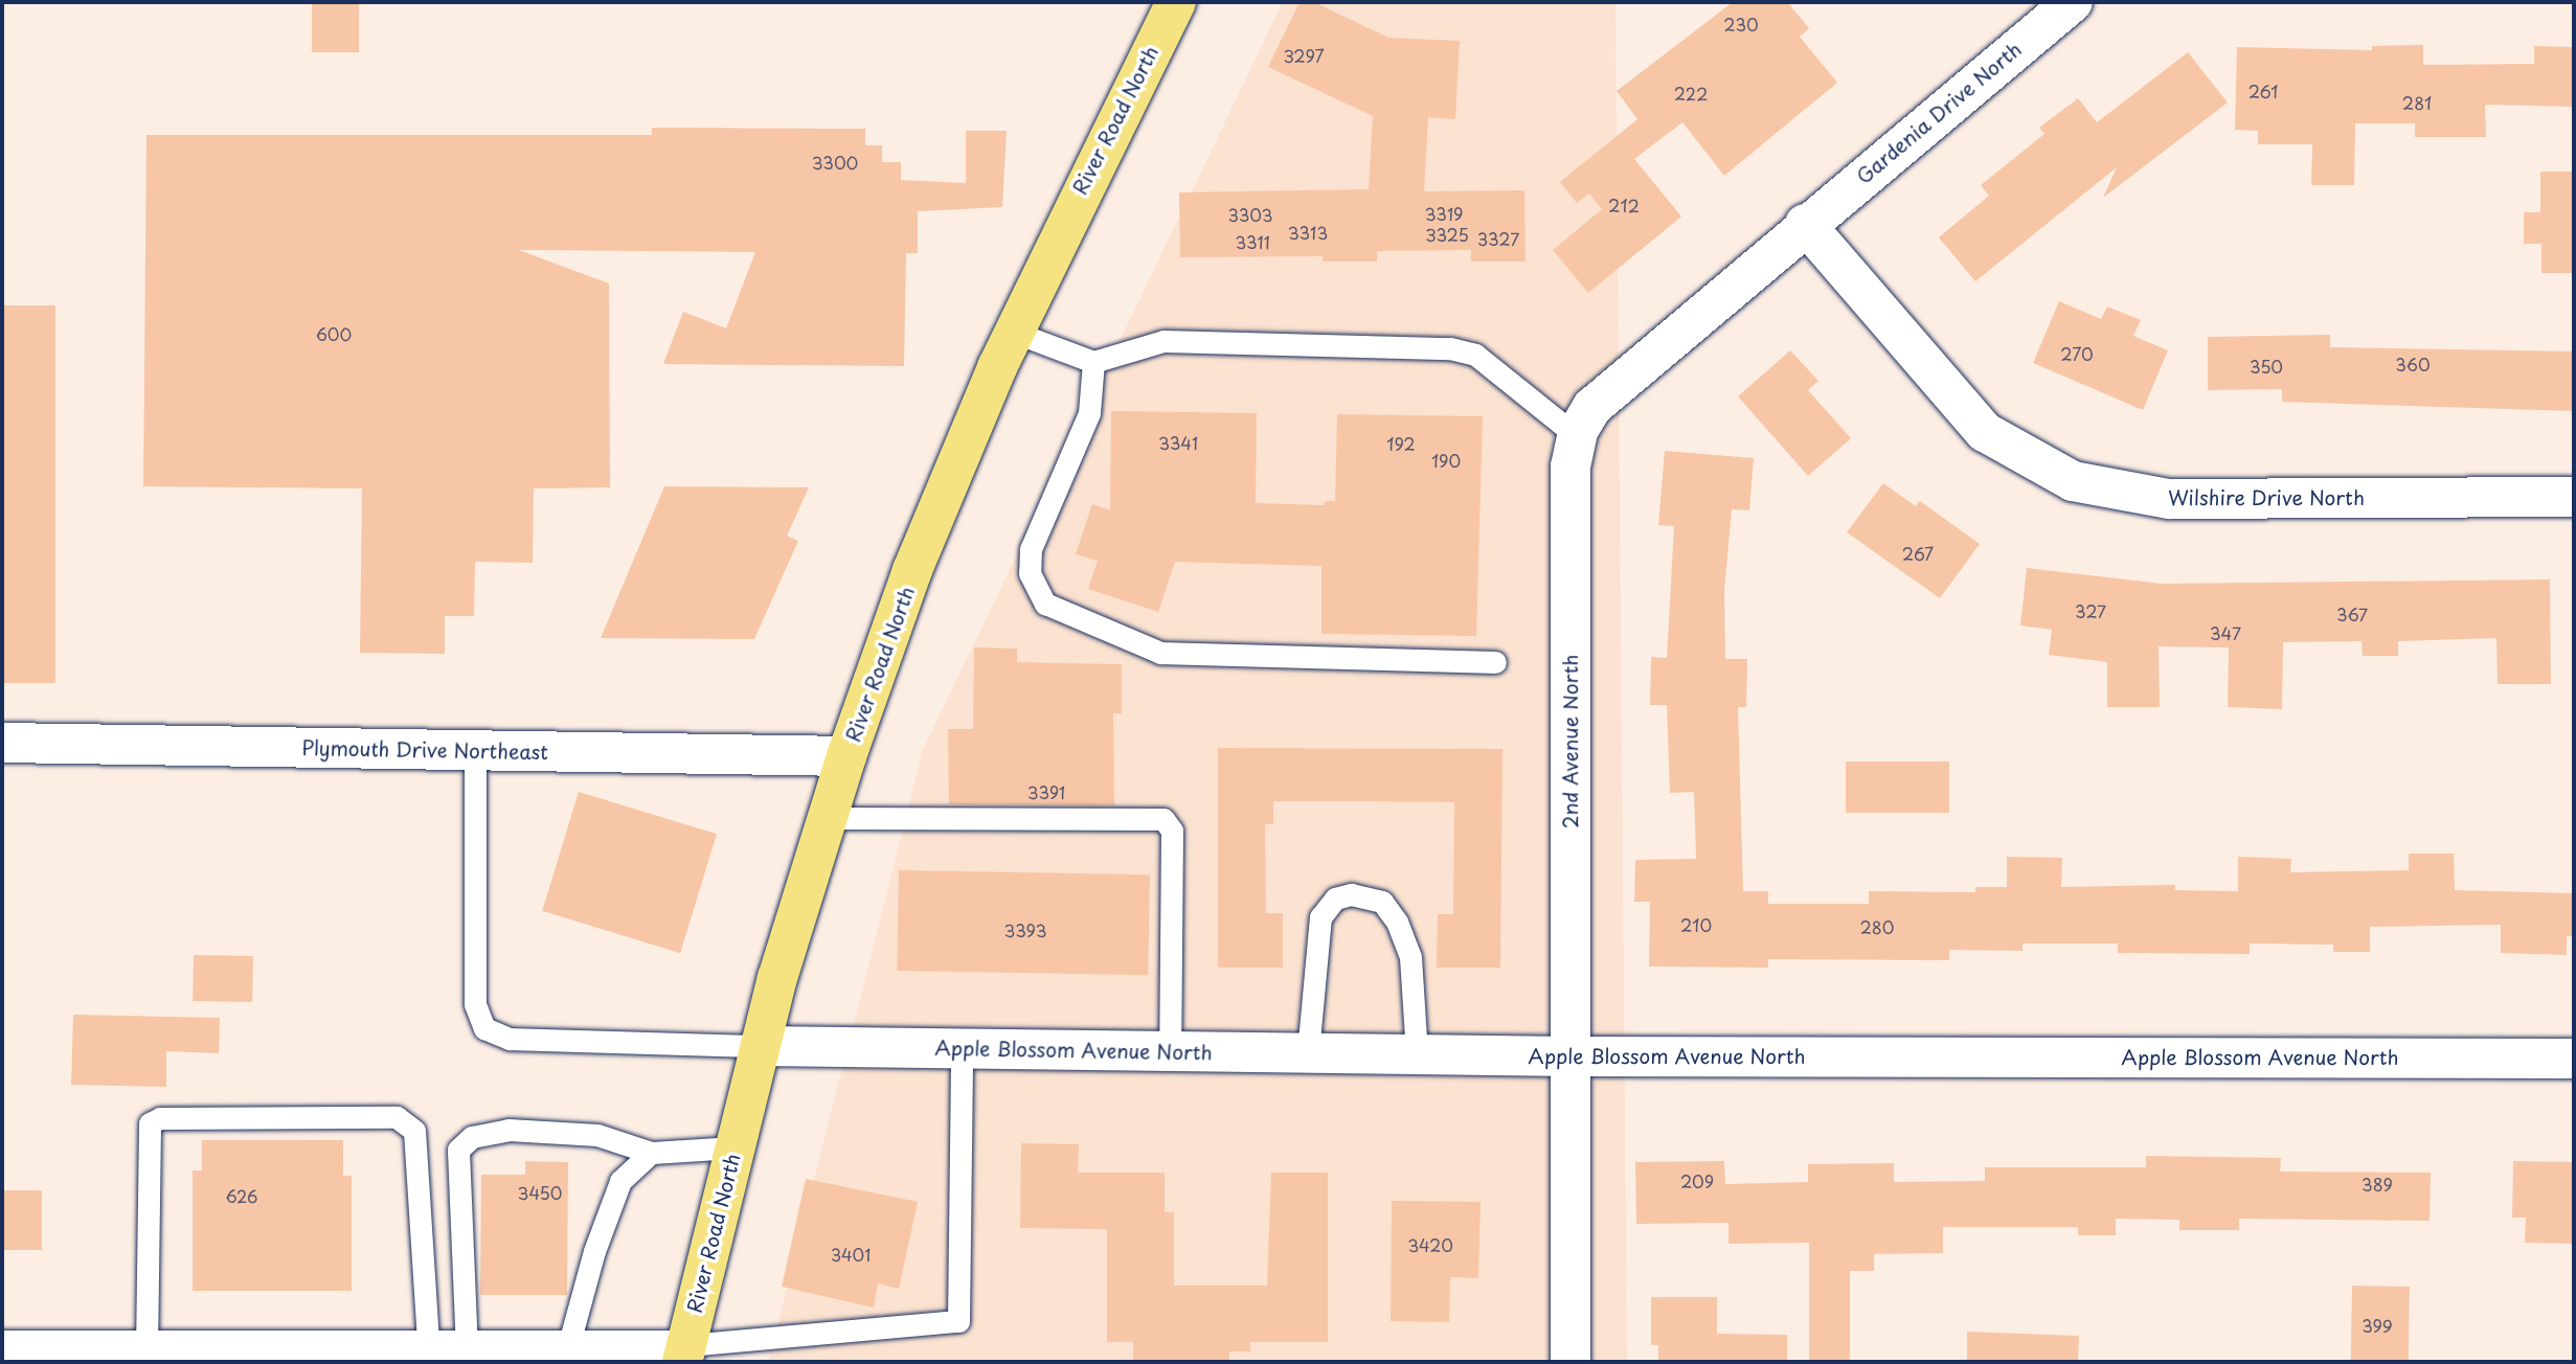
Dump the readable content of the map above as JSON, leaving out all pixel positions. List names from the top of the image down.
{
  "streets": {
    "main road": ["River Road North"],
    "street": [
      "Gardenia Drive North",
      "Wilshire Drive North",
      "2nd Avenue North",
      "Plymouth Drive Northeast",
      "Apple Blossom Avenue North"
    ]
  },
  "crossings": [
    ["Gardenia Drive North", "Wilshire Drive North"],
    ["Gardenia Drive North", "2nd Avenue North"],
    ["River Road North", "Plymouth Drive Northeast"],
    ["River Road North", "Apple Blossom Avenue North"],
    ["Wilshire Drive North", "2nd Avenue North"],
    ["2nd Avenue North", "Apple Blossom Avenue North"]
  ],
  "house_numbers": [
    "230",
    "3297",
    "261",
    "222",
    "281",
    "3300",
    "212",
    "3319",
    "3303",
    "3313",
    "3325",
    "3327",
    "3311",
    "600",
    "270",
    "360",
    "350",
    "3341",
    "192",
    "190",
    "267",
    "327",
    "367",
    "347",
    "3391",
    "210",
    "280",
    "3393",
    "209",
    "389",
    "3450",
    "626",
    "3420",
    "3401",
    "399"
  ]
}
